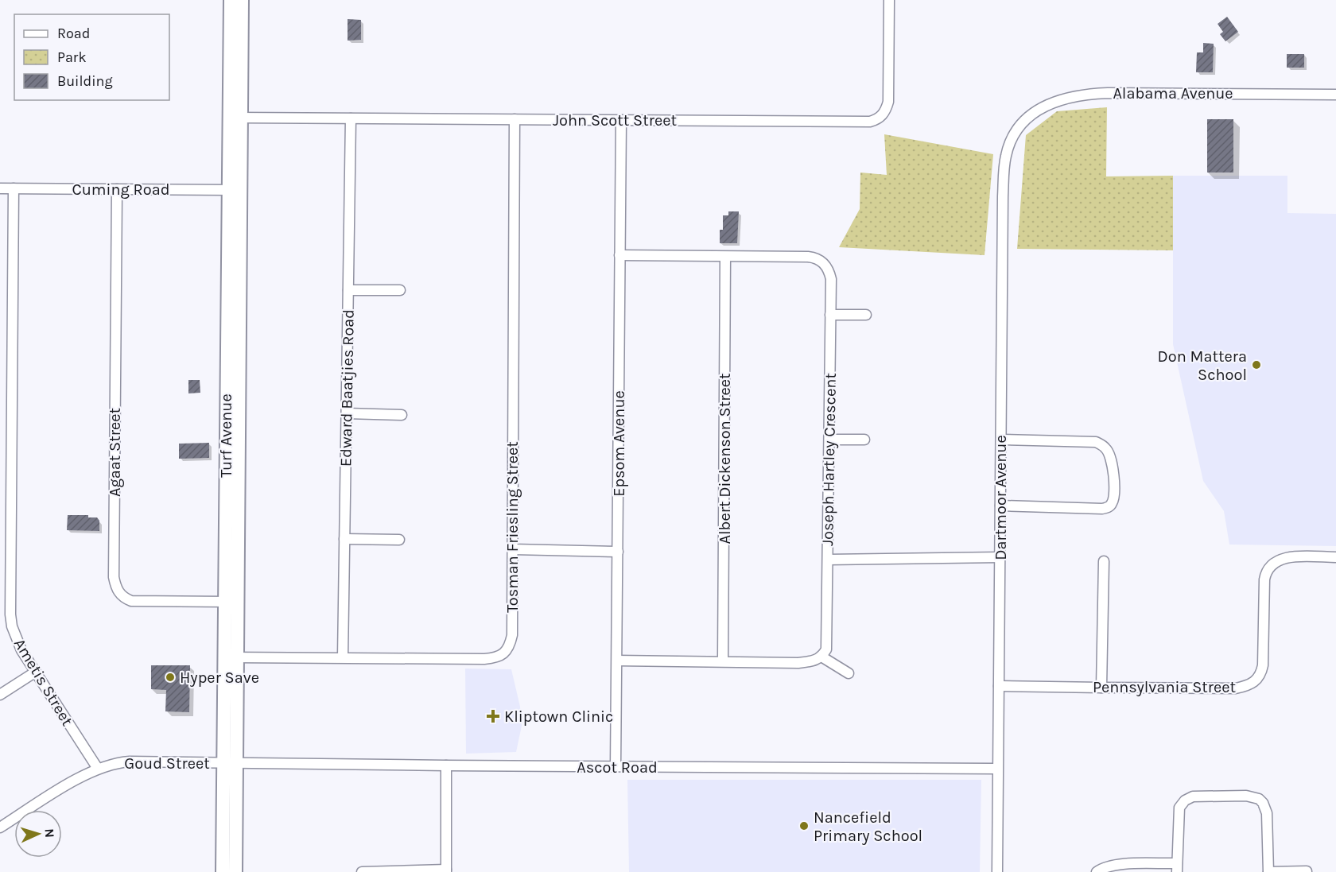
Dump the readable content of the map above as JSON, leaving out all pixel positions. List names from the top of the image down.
{
  "streets": {
    "main road": ["Turf Avenue"],
    "street": [
      "Alabama Avenue",
      "John Scott Street",
      "Cuming Road",
      "Edward Baatjies Road",
      "Epsom Avenue",
      "Agaat Street",
      "Albert Dickenson Street",
      "Joseph Hartley Crescent",
      "Dartmoor Avenue",
      "Tosman Friesling Street",
      "Ametis Street",
      "Pennsylvania Street",
      "Goud Street",
      "Ascot Road"
    ]
  },
  "crossings": [
    ["Alabama Avenue", "Dartmoor Avenue"],
    ["John Scott Street", "Edward Baatjies Road"],
    ["John Scott Street", "Turf Avenue"],
    ["John Scott Street", "Epsom Avenue"],
    ["John Scott Street", "Tosman Friesling Street"],
    ["Cuming Road", "Turf Avenue"],
    ["Cuming Road", "Agaat Street"],
    ["Cuming Road", "Ametis Street"],
    ["Edward Baatjies Road", "Tosman Friesling Street"],
    ["Turf Avenue", "Agaat Street"],
    ["Turf Avenue", "Tosman Friesling Street"],
    ["Turf Avenue", "Goud Street"],
    ["Turf Avenue", "Ascot Road"],
    ["Epsom Avenue", "Joseph Hartley Crescent"],
    ["Epsom Avenue", "Ascot Road"],
    ["Albert Dickenson Street", "Joseph Hartley Crescent"],
    ["Dartmoor Avenue", "Pennsylvania Street"],
    ["Dartmoor Avenue", "Ascot Road"],
    ["Ametis Street", "Goud Street"],
    ["Goud Street", "Ascot Road"]
  ],
  "places": {
    "other": ["Don Mattera School", "Hyper Save", "Nancefield Primary School"],
    "health": ["Kliptown Clinic"]
  },
  "legend": ["Road", "Park", "Building"],
  "north": "right"
}
